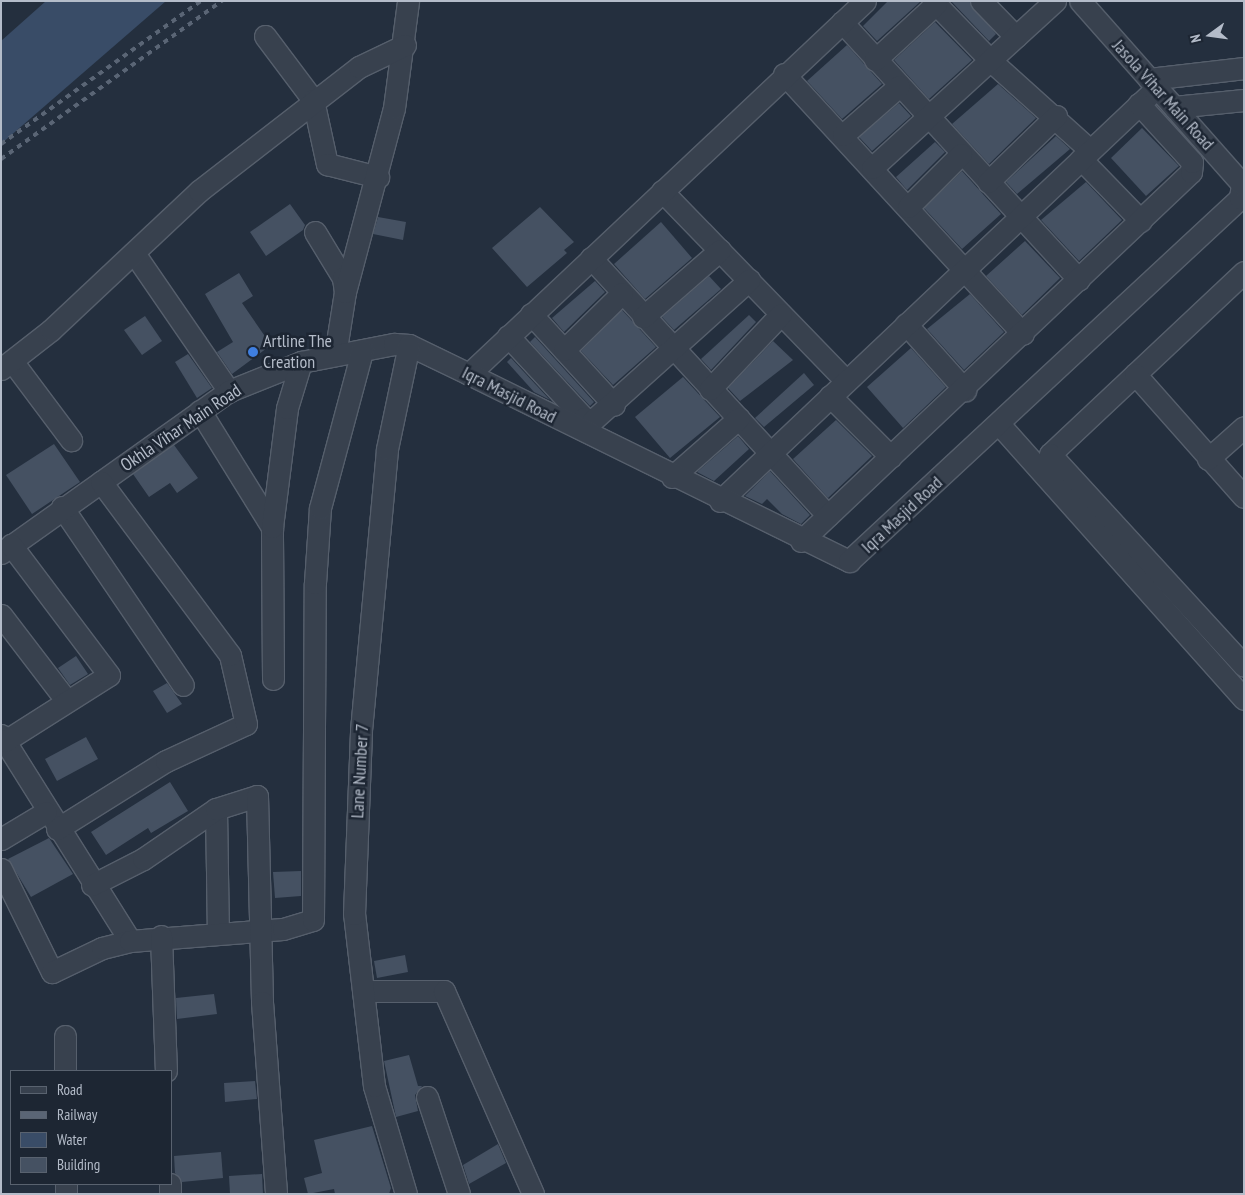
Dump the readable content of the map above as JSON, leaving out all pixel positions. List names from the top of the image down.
{
  "streets": {
    "street": [
      "Jasola Vihar Main Road",
      "Iqra Masjid Road",
      "Okhla Vihar Main Road",
      "Lane Number 7"
    ]
  },
  "crossings": [
    ["Jasola Vihar Main Road", "Iqra Masjid Road"],
    ["Iqra Masjid Road", "Okhla Vihar Main Road"],
    ["Iqra Masjid Road", "Lane Number 7"],
    ["Okhla Vihar Main Road", "Lane Number 7"]
  ],
  "places": ["Artline The Creation"],
  "legend": [
    "Road",
    "Railway",
    "Water",
    "Building"
  ],
  "north": "left"
}
